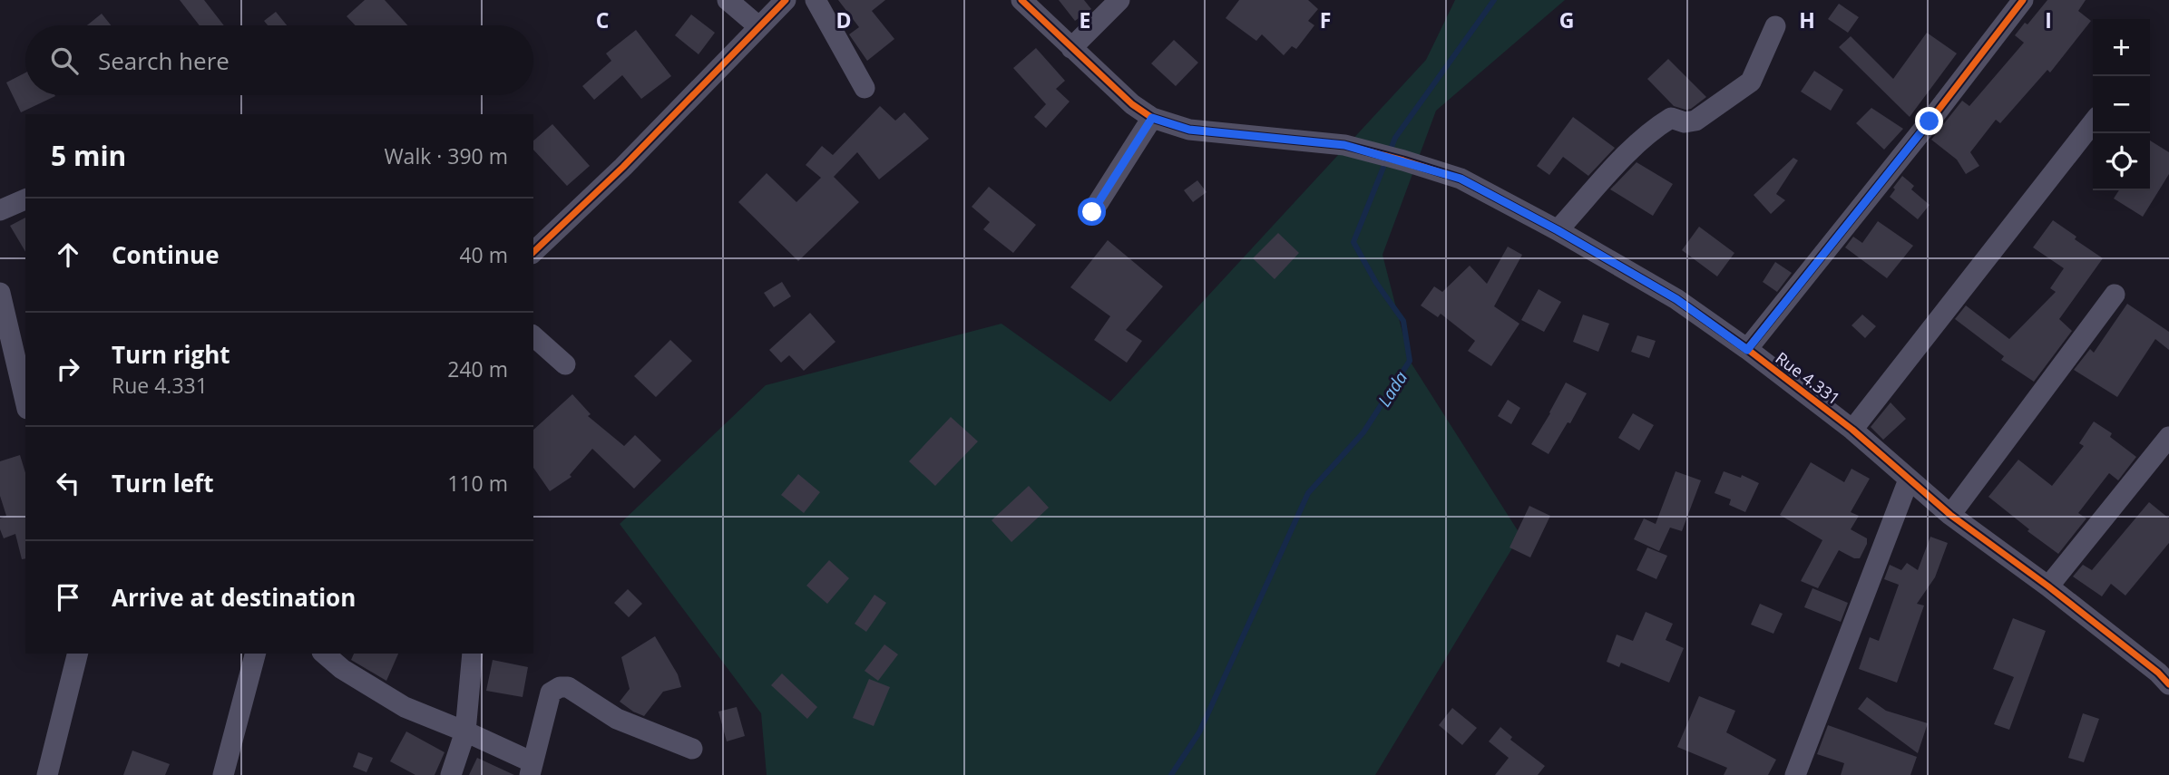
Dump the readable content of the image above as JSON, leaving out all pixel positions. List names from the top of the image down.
{
  "streets": {
    "street": ["Rue 4.331"]
  },
  "water": ["Lada"],
  "page": {
    "map_buttons": ["+", "−"],
    "search": "Search here",
    "heading": ["5 min", "Walk · 390 m"],
    "list": [
      ["Continue", "40 m"],
      ["Turn right", "Rue 4.331", "240 m"],
      ["Turn left", "110 m"],
      "Arrive at destination"
    ]
  },
  "grid": {
    "columns": [
      "C",
      "D",
      "E",
      "F",
      "G",
      "H",
      "I"
    ]
  }
}
